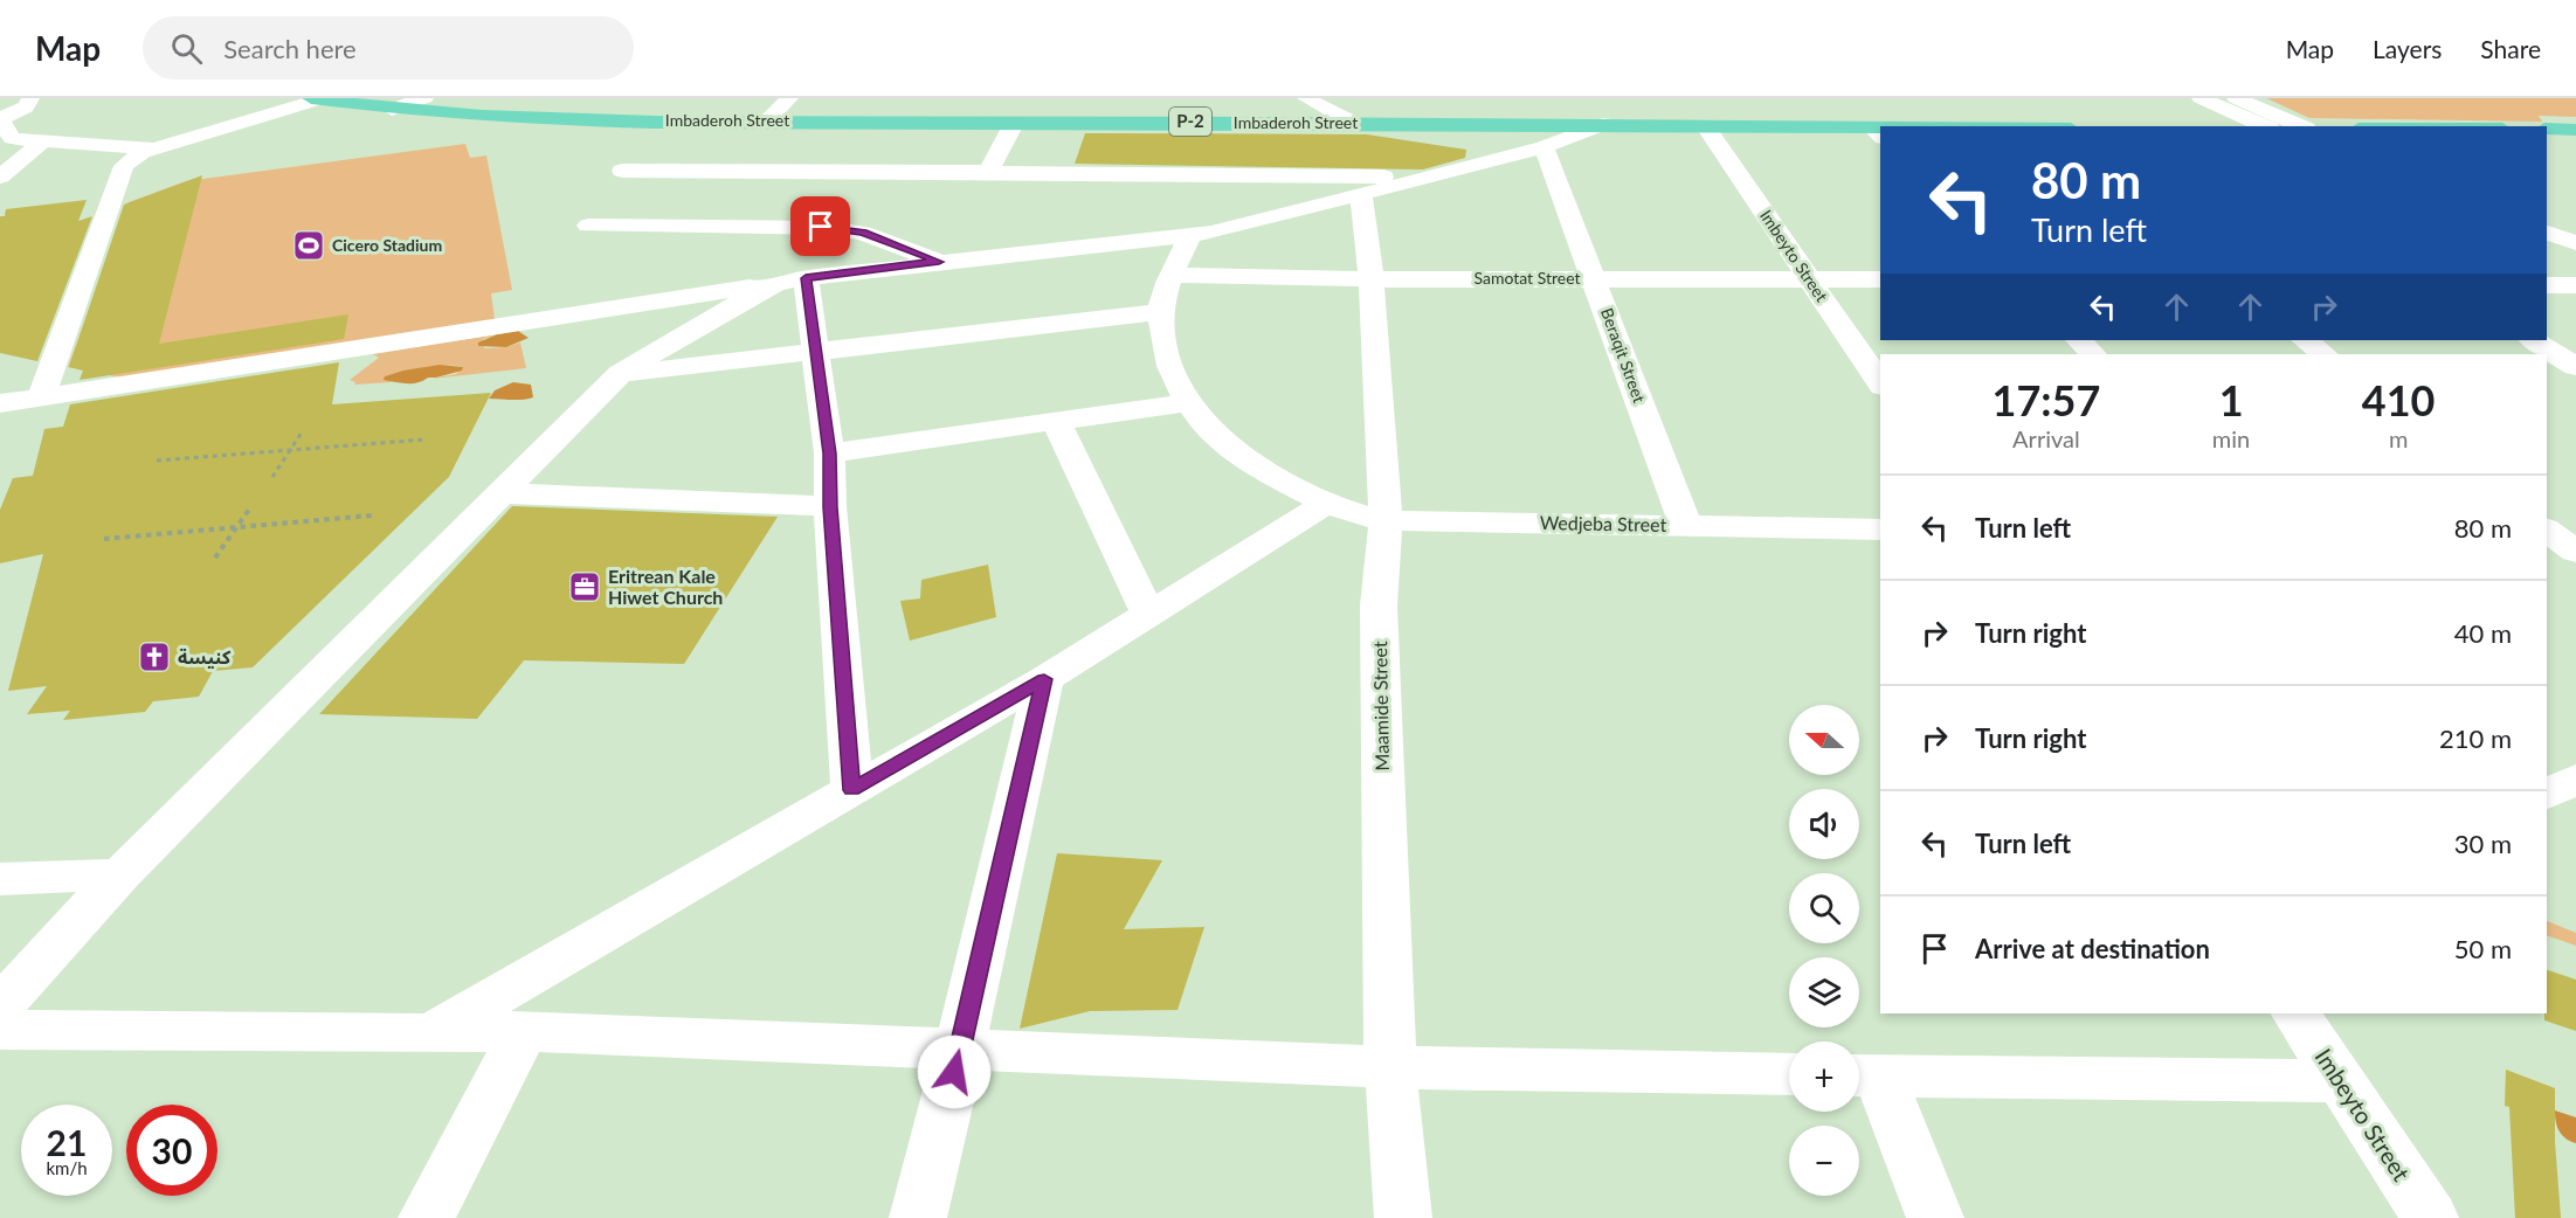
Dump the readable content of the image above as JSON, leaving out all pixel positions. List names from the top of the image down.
{
  "streets": {
    "highway": ["Imbaderoh Street", "P-2"],
    "street": [
      "Imbeyto Street",
      "Samotat Street",
      "Beraqit Street",
      "Wedjeba Street",
      "Maamide Street"
    ]
  },
  "crossings": [
    ["Imbaderoh Street", "Imbeyto Street"],
    ["Imbeyto Street", "Samotat Street"],
    ["Samotat Street", "Beraqit Street"],
    ["Samotat Street", "Maamide Street"],
    ["Beraqit Street", "Wedjeba Street"],
    ["Wedjeba Street", "Maamide Street"]
  ],
  "places": {
    "sports": ["Cicero Stadium"],
    "office": ["Eritrean Kale Hiwet Church"],
    "church": ["كنيسة"]
  },
  "north": "left",
  "page": {
    "header": "Map",
    "search": "Search here",
    "nav": ["Map", "Layers", "Share"],
    "turn": ["80 m", "Turn left"],
    "eta": [
      "17:57",
      "Arrival",
      "1",
      "min",
      "410",
      "m"
    ],
    "list": [
      {
        "name": "Turn left",
        "value": "80 m"
      },
      {
        "name": "Turn right",
        "value": "40 m"
      },
      {
        "name": "Turn right",
        "value": "210 m"
      },
      {
        "name": "Turn left",
        "value": "30 m"
      },
      {
        "name": "Arrive at destination",
        "value": "50 m"
      }
    ],
    "map_buttons": ["+", "−"],
    "speed": "21 km/h",
    "limit": "30"
  }
}
